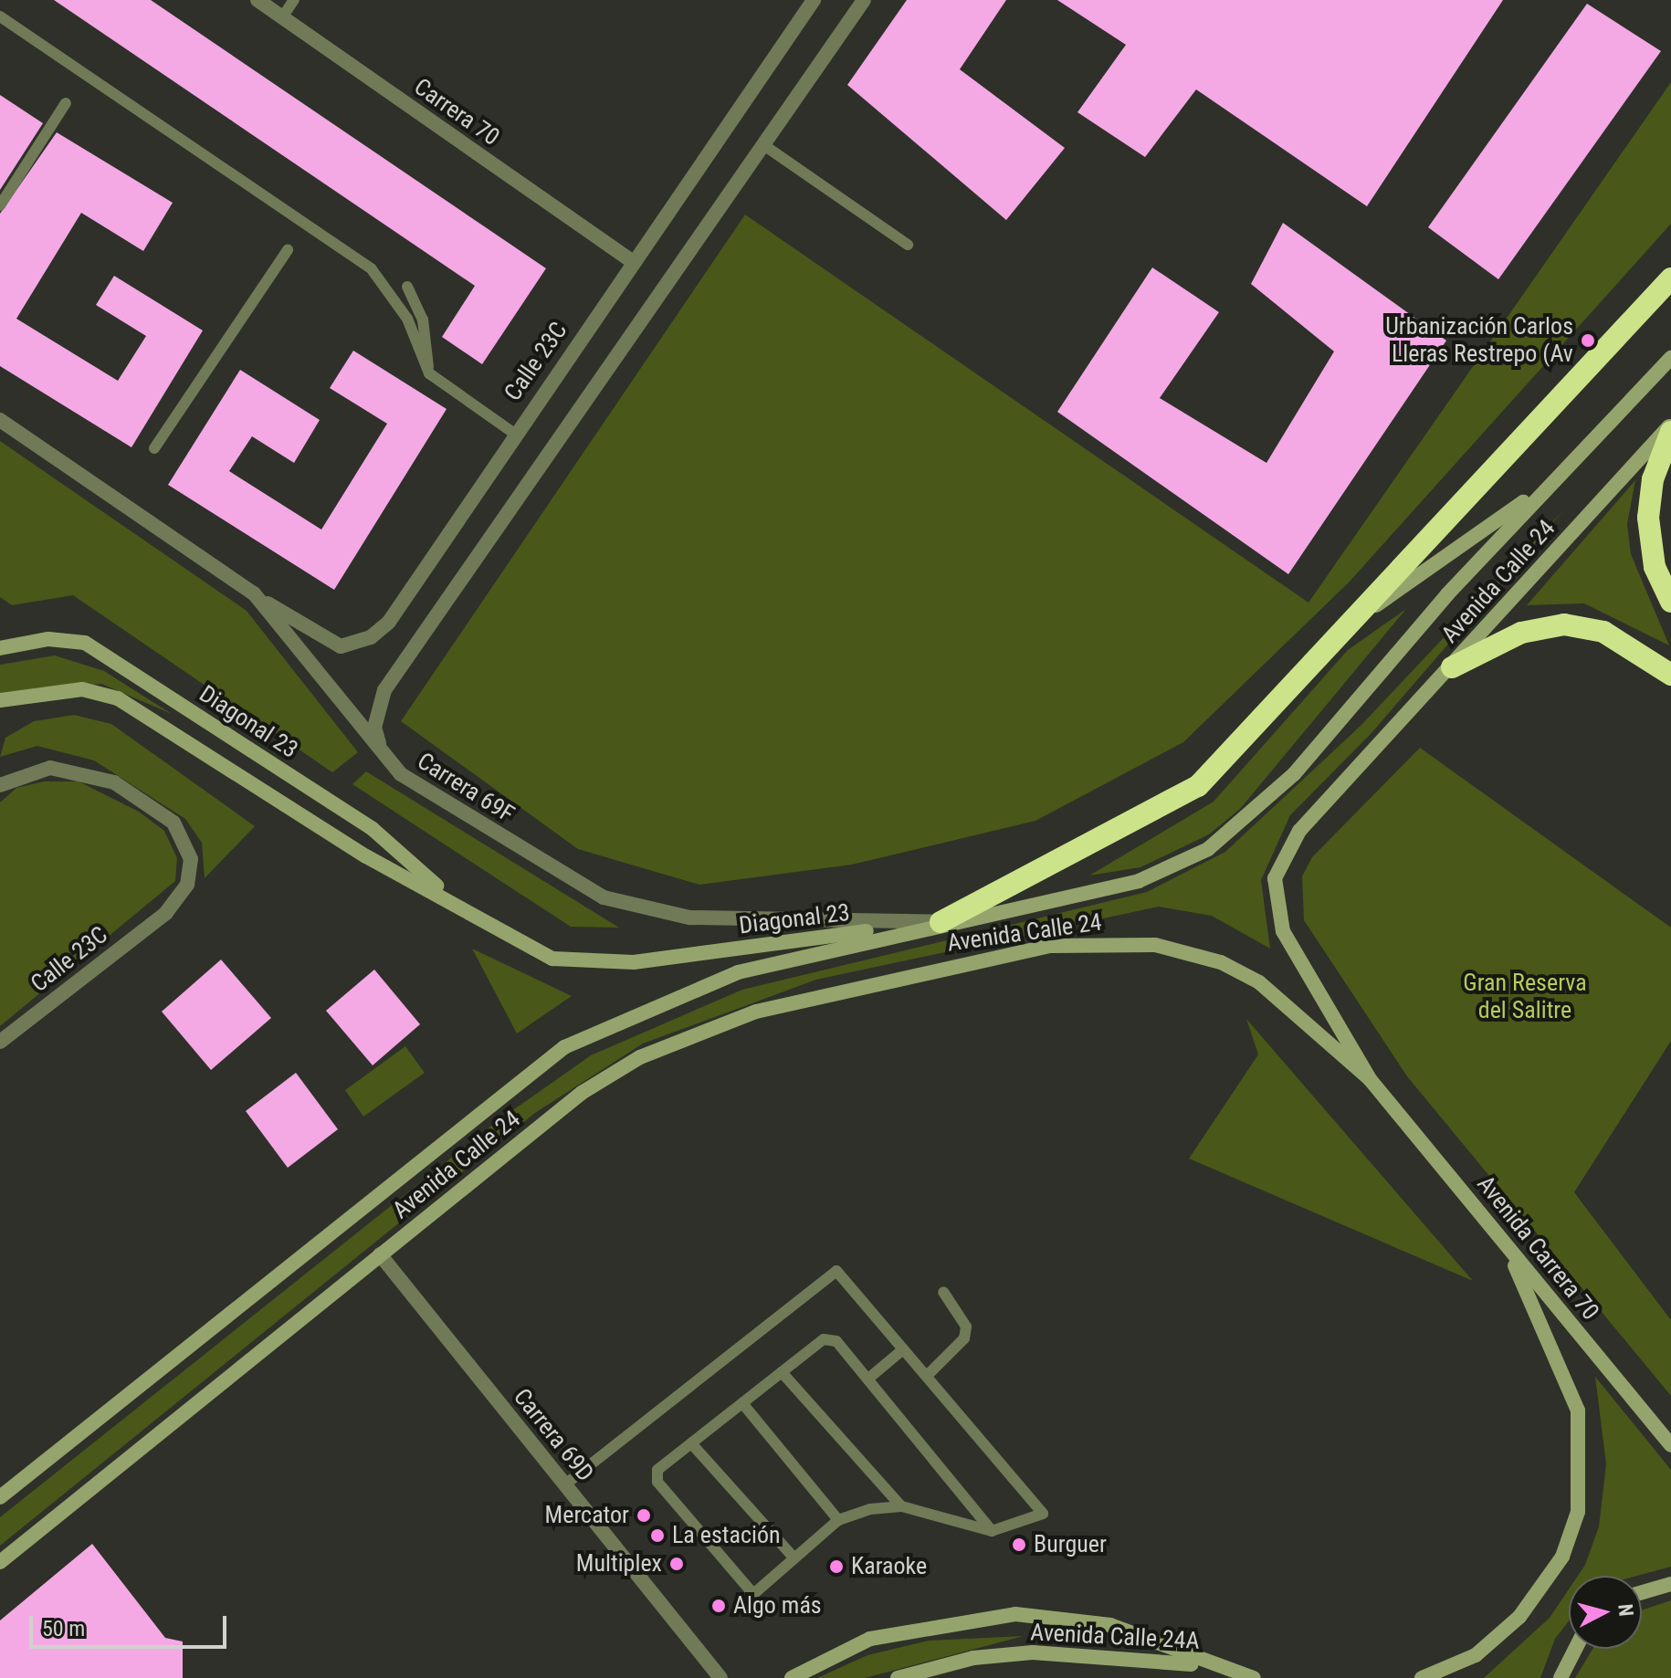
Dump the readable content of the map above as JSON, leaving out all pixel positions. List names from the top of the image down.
{
  "streets": {
    "main road": [
      "Avenida Calle 24",
      "Diagonal 23",
      "Avenida Carrera 70",
      "Avenida Calle 24A"
    ],
    "street": [
      "Carrera 70",
      "Calle 23C",
      "Carrera 69F",
      "Carrera 69D"
    ]
  },
  "crossings": [
    ["Carrera 70", "Calle 23C"],
    ["Calle 23C", "Carrera 69F"],
    ["Avenida Calle 24", "Diagonal 23"],
    ["Avenida Calle 24", "Carrera 69F"],
    ["Avenida Calle 24", "Avenida Carrera 70"],
    ["Avenida Calle 24", "Carrera 69D"],
    ["Diagonal 23", "Carrera 69F"]
  ],
  "parks": ["Gran Reserva del Salitre"],
  "places": [
    "Urbanización Carlos Lleras Restrepo (Av",
    "Mercator",
    "La estación",
    "Burguer",
    "Multiplex",
    "Karaoke",
    "Algo más"
  ],
  "scale_bar": "50 m",
  "north": "right"
}
